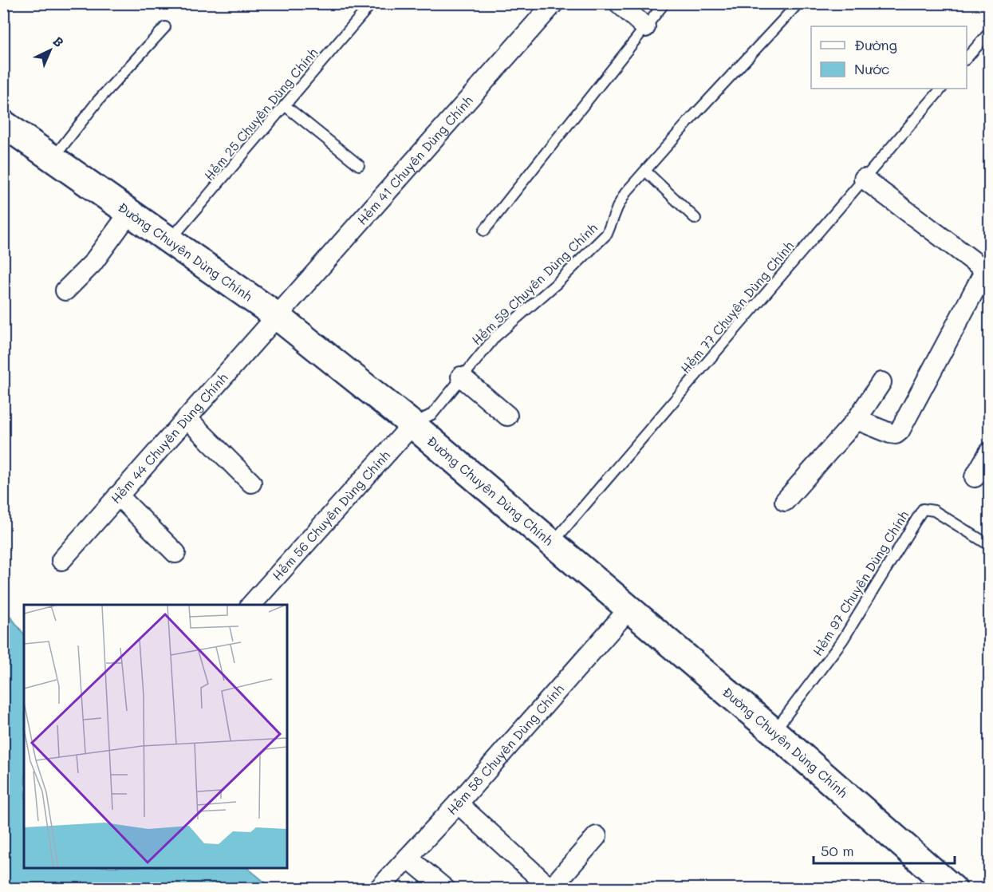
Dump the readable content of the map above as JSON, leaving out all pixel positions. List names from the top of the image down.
{
  "streets": {
    "street": [
      "Hẻm 41 Chuyên Dùng Chính",
      "Đường Chuyên Dùng Chính",
      "Hẻm 44 Chuyên Dùng Chính",
      "Hẻm 56 Chuyên Dùng Chính",
      "Hẻm 58 Chuyên Dùng Chính"
    ],
    "lane": [
      "Hẻm 25 Chuyên Dùng Chính",
      "Hẻm 59 Chuyên Dùng Chính",
      "Hẻm 77 Chuyên Dùng Chính",
      "Hẻm 97 Chuyên Dùng Chính"
    ]
  },
  "crossings": [
    ["Hẻm 25 Chuyên Dùng Chính", "Đường Chuyên Dùng Chính"],
    ["Hẻm 41 Chuyên Dùng Chính", "Đường Chuyên Dùng Chính"],
    ["Hẻm 41 Chuyên Dùng Chính", "Hẻm 44 Chuyên Dùng Chính"],
    ["Đường Chuyên Dùng Chính", "Hẻm 59 Chuyên Dùng Chính"],
    ["Đường Chuyên Dùng Chính", "Hẻm 77 Chuyên Dùng Chính"],
    ["Đường Chuyên Dùng Chính", "Hẻm 44 Chuyên Dùng Chính"],
    ["Đường Chuyên Dùng Chính", "Hẻm 56 Chuyên Dùng Chính"],
    ["Đường Chuyên Dùng Chính", "Hẻm 97 Chuyên Dùng Chính"],
    ["Đường Chuyên Dùng Chính", "Hẻm 58 Chuyên Dùng Chính"],
    ["Hẻm 59 Chuyên Dùng Chính", "Hẻm 56 Chuyên Dùng Chính"]
  ],
  "legend": ["Đường", "Nước"],
  "scale_bar": "50 m",
  "north": "top right"
}
